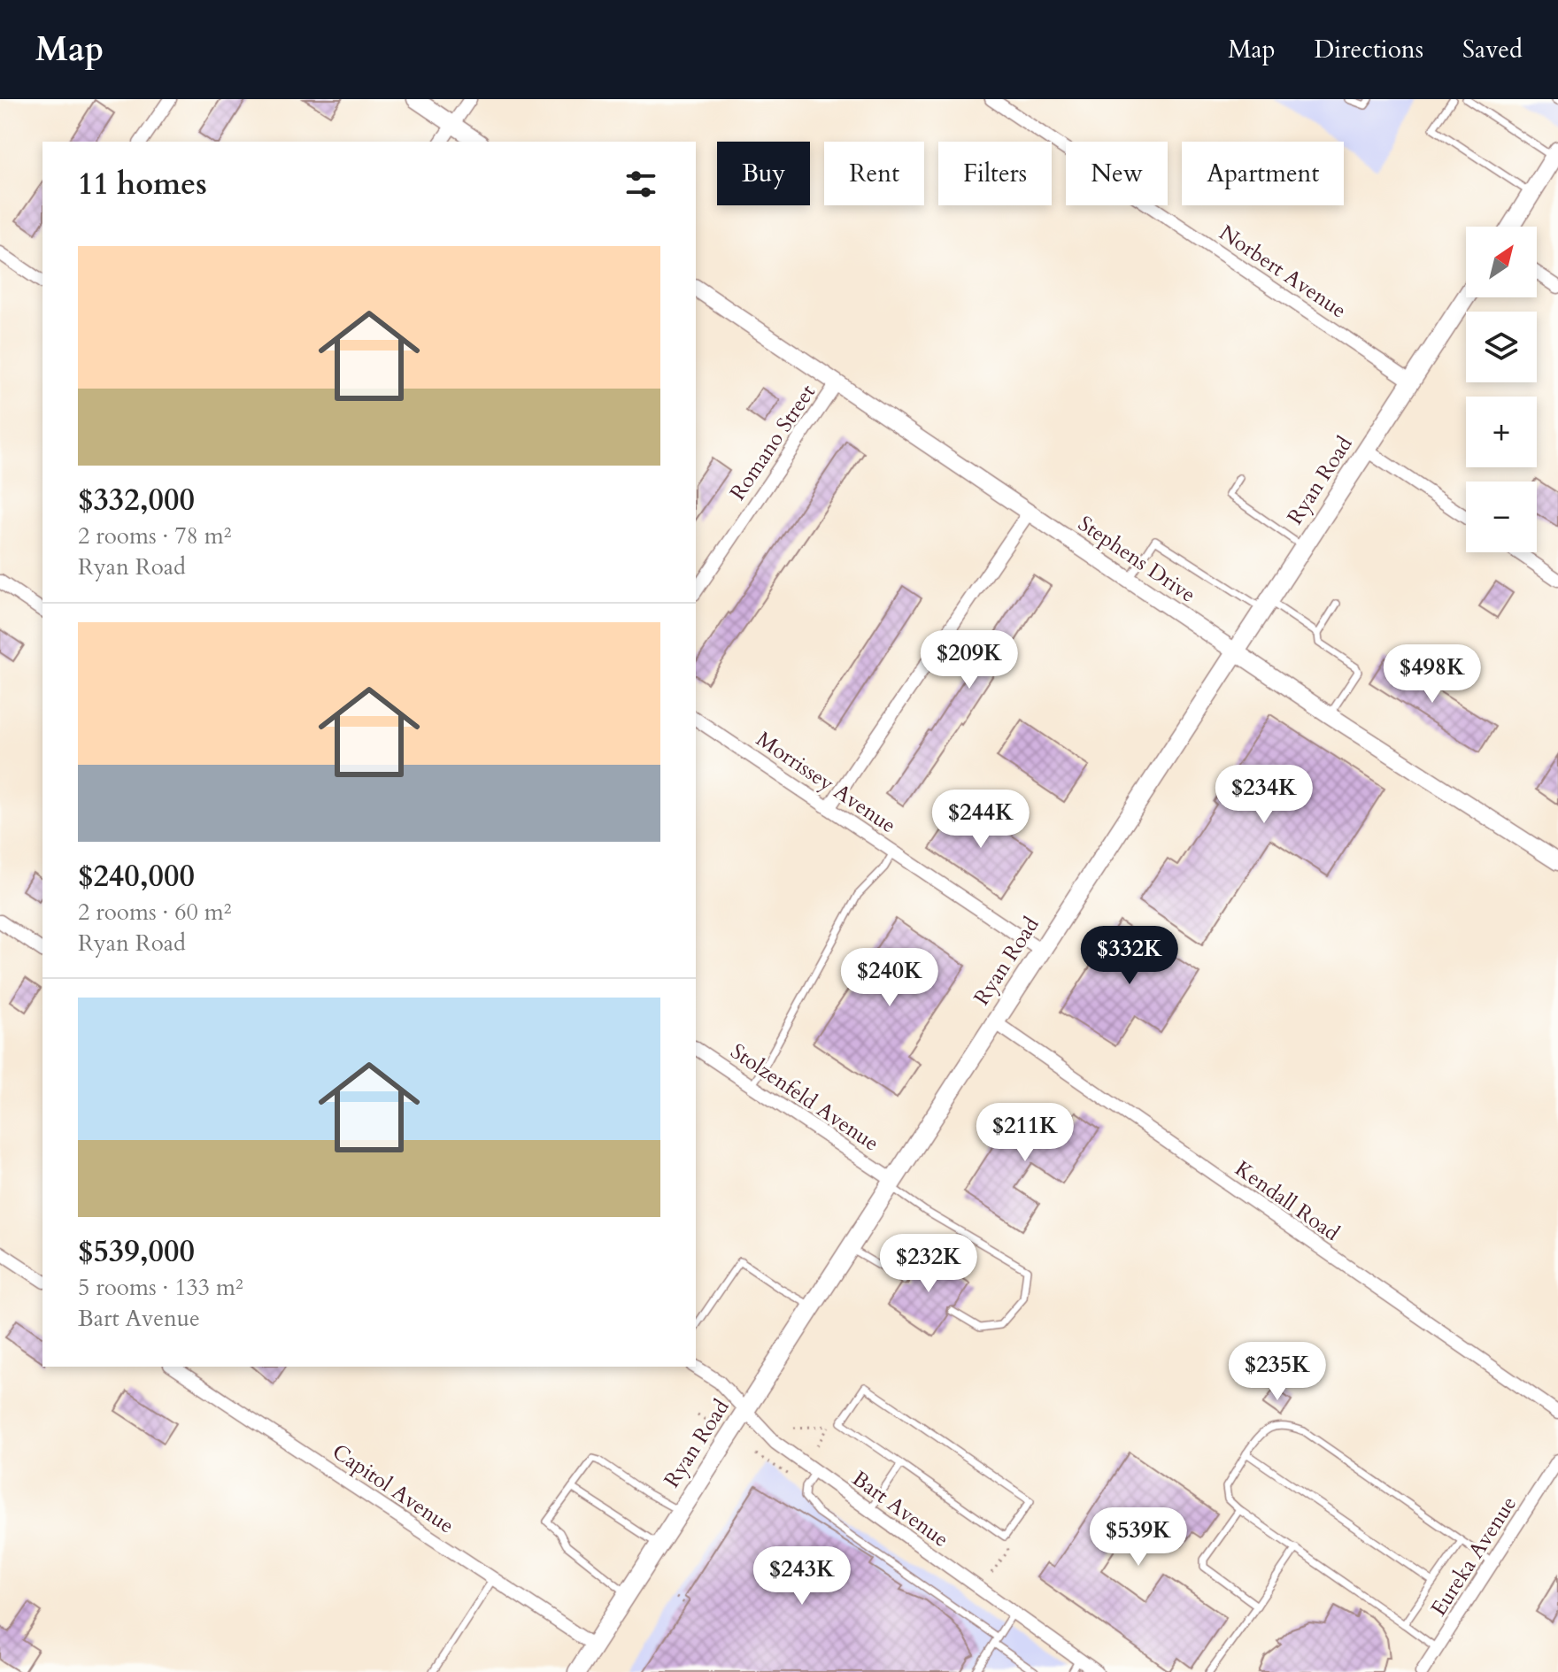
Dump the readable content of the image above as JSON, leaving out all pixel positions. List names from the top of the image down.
{
  "streets": {
    "main road": ["Ryan Road"],
    "street": [
      "Norbert Avenue",
      "Romano Street",
      "Stephens Drive",
      "Morrissey Avenue",
      "Stolzenfeld Avenue",
      "Kendall Road",
      "Capitol Avenue",
      "Bart Avenue",
      "Eureka Avenue"
    ]
  },
  "crossings": [
    ["Norbert Avenue", "Ryan Road"],
    ["Romano Street", "Stephens Drive"],
    ["Ryan Road", "Stephens Drive"],
    ["Ryan Road", "Morrissey Avenue"],
    ["Ryan Road", "Stolzenfeld Avenue"],
    ["Ryan Road", "Kendall Road"],
    ["Ryan Road", "Capitol Avenue"],
    ["Ryan Road", "Bart Avenue"]
  ],
  "north": "top right",
  "page": {
    "header": "Map",
    "nav": ["Map", "Directions", "Saved"],
    "chip": [
      "Buy",
      "Rent",
      "Filters",
      "New",
      "Apartment"
    ],
    "heading": "11 homes",
    "map_buttons": ["+", "−"],
    "list": [
      {
        "name": "$332,000",
        "note": "2 rooms · 78 m² · Ryan Road"
      },
      {
        "name": "$240,000",
        "note": "2 rooms · 60 m² · Ryan Road"
      },
      {
        "name": "$539,000",
        "note": "5 rooms · 133 m² · Bart Avenue"
      }
    ],
    "price": [
      "$209K",
      "$498K",
      "$234K",
      "$244K",
      "$332K",
      "$240K",
      "$211K",
      "$232K",
      "$235K",
      "$539K",
      "$243K"
    ]
  }
}
